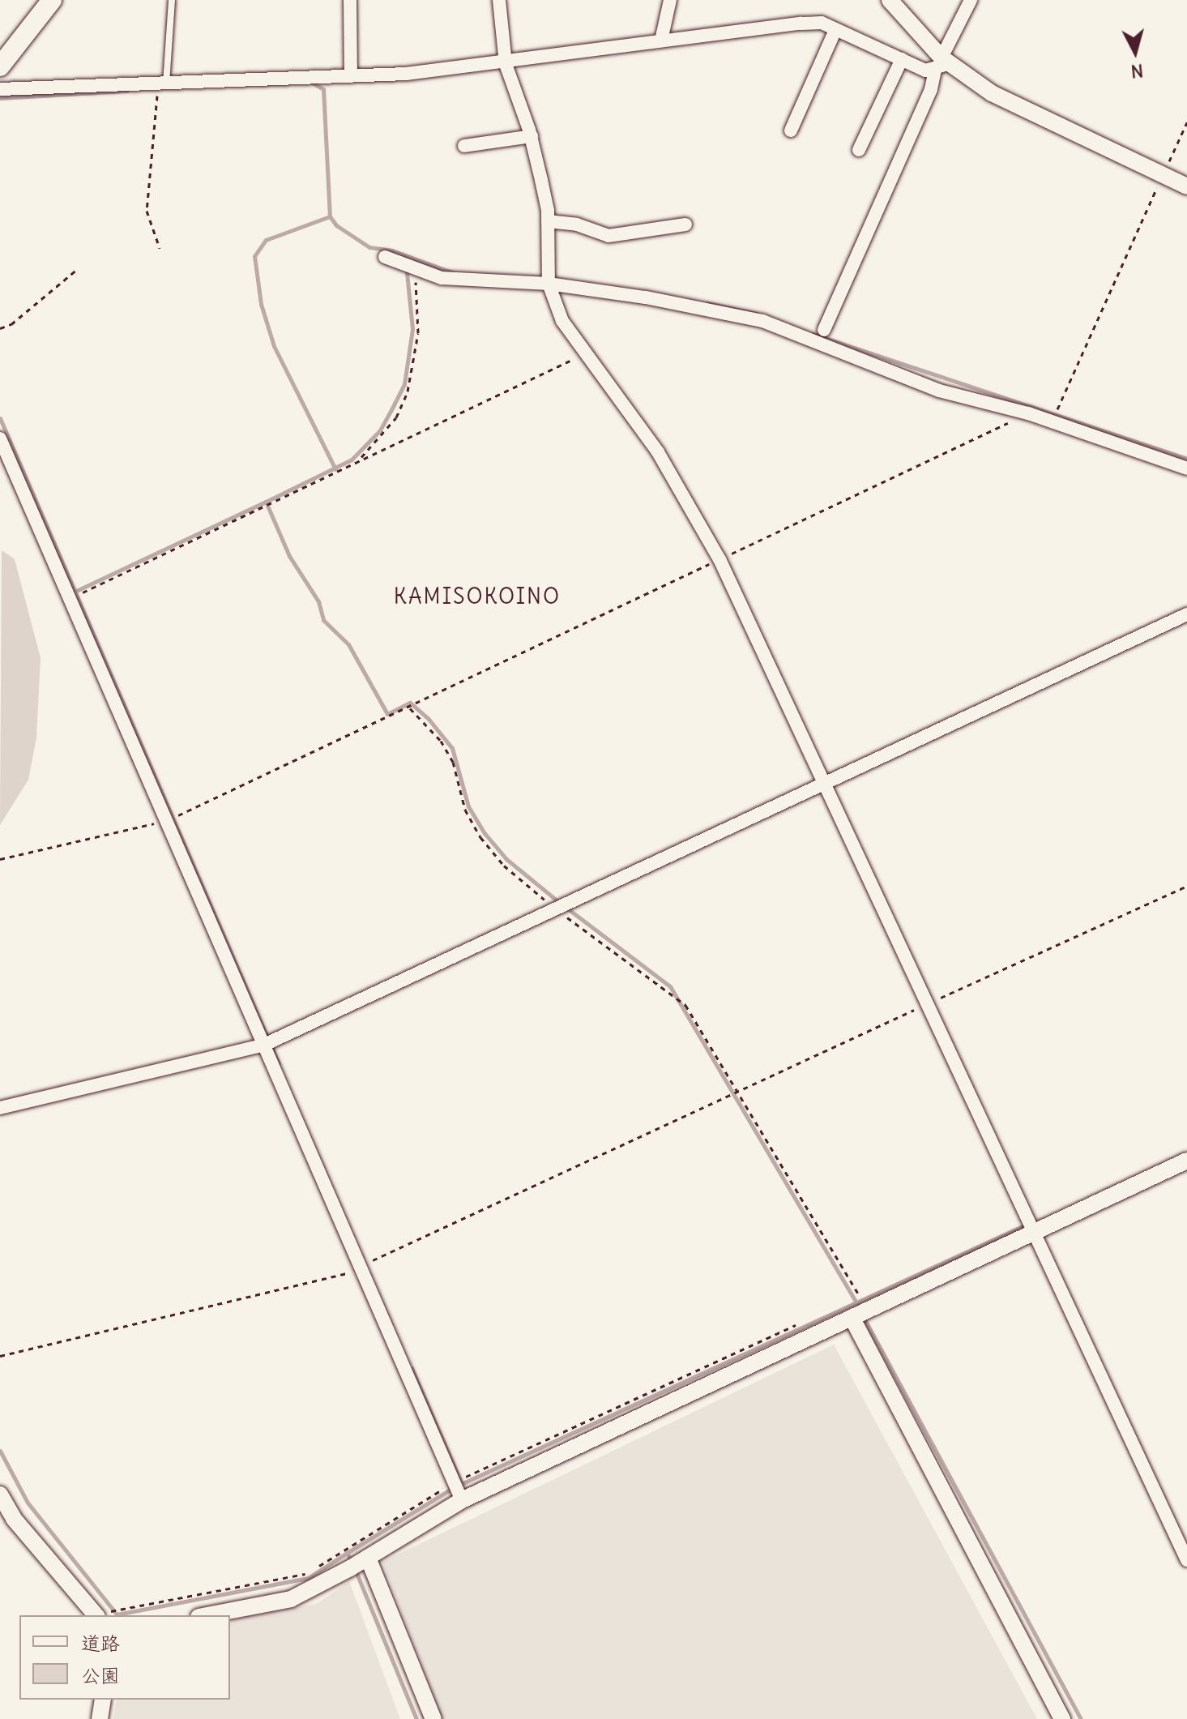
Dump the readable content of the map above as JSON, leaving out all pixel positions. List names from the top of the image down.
{
  "districts": ["KAMISOKOINO"],
  "legend": ["道路", "公園"],
  "north": "bottom"
}
